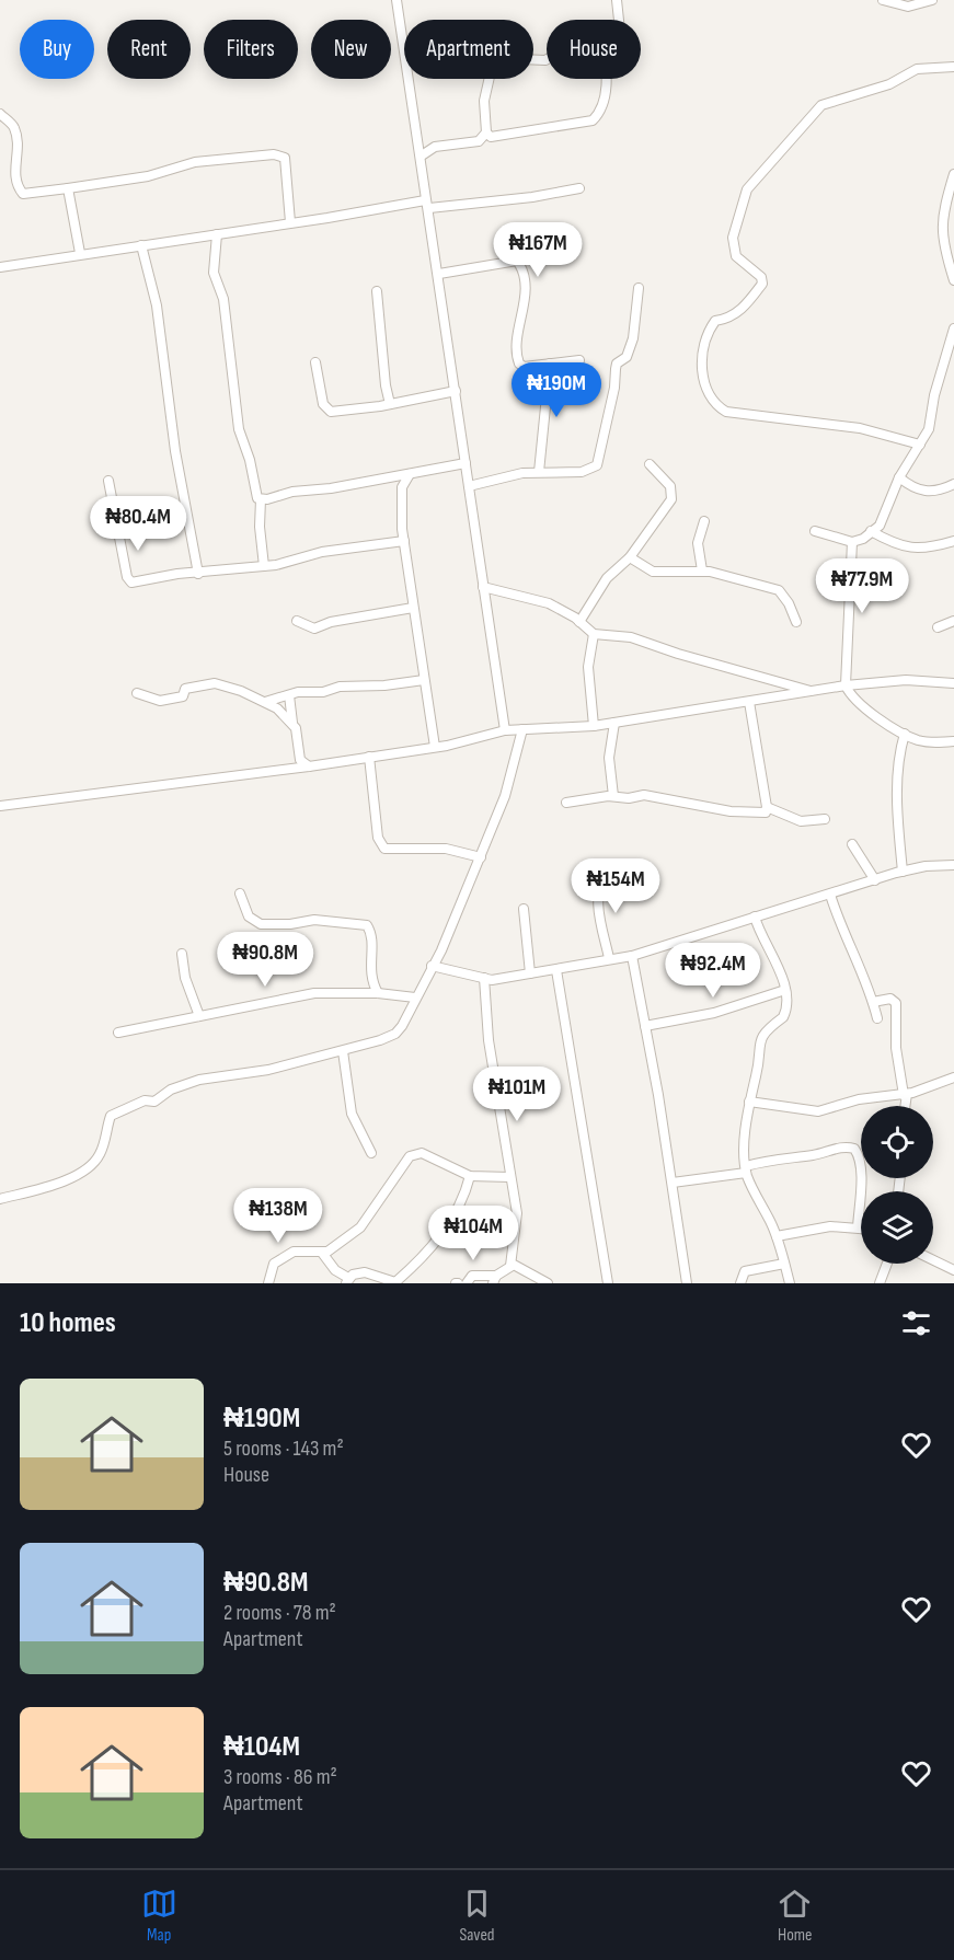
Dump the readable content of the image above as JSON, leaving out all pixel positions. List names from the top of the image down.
{
  "page": {
    "chip": [
      "Buy",
      "Rent",
      "Filters",
      "New",
      "Apartment",
      "House"
    ],
    "price": [
      "₦167M",
      "₦190M",
      "₦80.4M",
      "₦77.9M",
      "₦154M",
      "₦90.8M",
      "₦92.4M",
      "₦101M",
      "₦138M",
      "₦104M"
    ],
    "heading": "10 homes",
    "list": [
      {
        "name": "₦190M",
        "note": "5 rooms · 143 m² · House"
      },
      {
        "name": "₦90.8M",
        "note": "2 rooms · 78 m² · Apartment"
      },
      {
        "name": "₦104M",
        "note": "3 rooms · 86 m² · Apartment"
      }
    ],
    "tabs": ["Map", "Saved", "Home"]
  }
}
